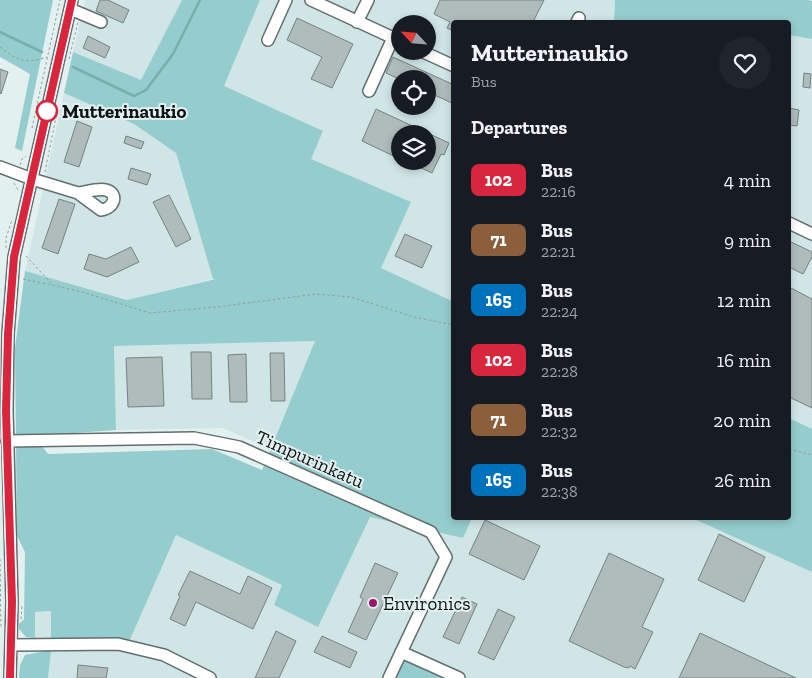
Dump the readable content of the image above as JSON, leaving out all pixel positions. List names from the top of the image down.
{
  "streets": {
    "street": ["Timpurinkatu"]
  },
  "places": ["Mutterinaukio", "Environics"],
  "lines": ["bus line 102"],
  "north": "top left",
  "page": {
    "heading": [
      ["Mutterinaukio", "Bus"],
      "Departures"
    ],
    "list": [
      {
        "mark": "102",
        "name": "Bus",
        "note": "22:16",
        "value": "4 min"
      },
      {
        "mark": "71",
        "name": "Bus",
        "note": "22:21",
        "value": "9 min"
      },
      {
        "mark": "165",
        "name": "Bus",
        "note": "22:24",
        "value": "12 min"
      },
      {
        "mark": "102",
        "name": "Bus",
        "note": "22:28",
        "value": "16 min"
      },
      {
        "mark": "71",
        "name": "Bus",
        "note": "22:32",
        "value": "20 min"
      },
      {
        "mark": "165",
        "name": "Bus",
        "note": "22:38",
        "value": "26 min"
      }
    ]
  }
}
